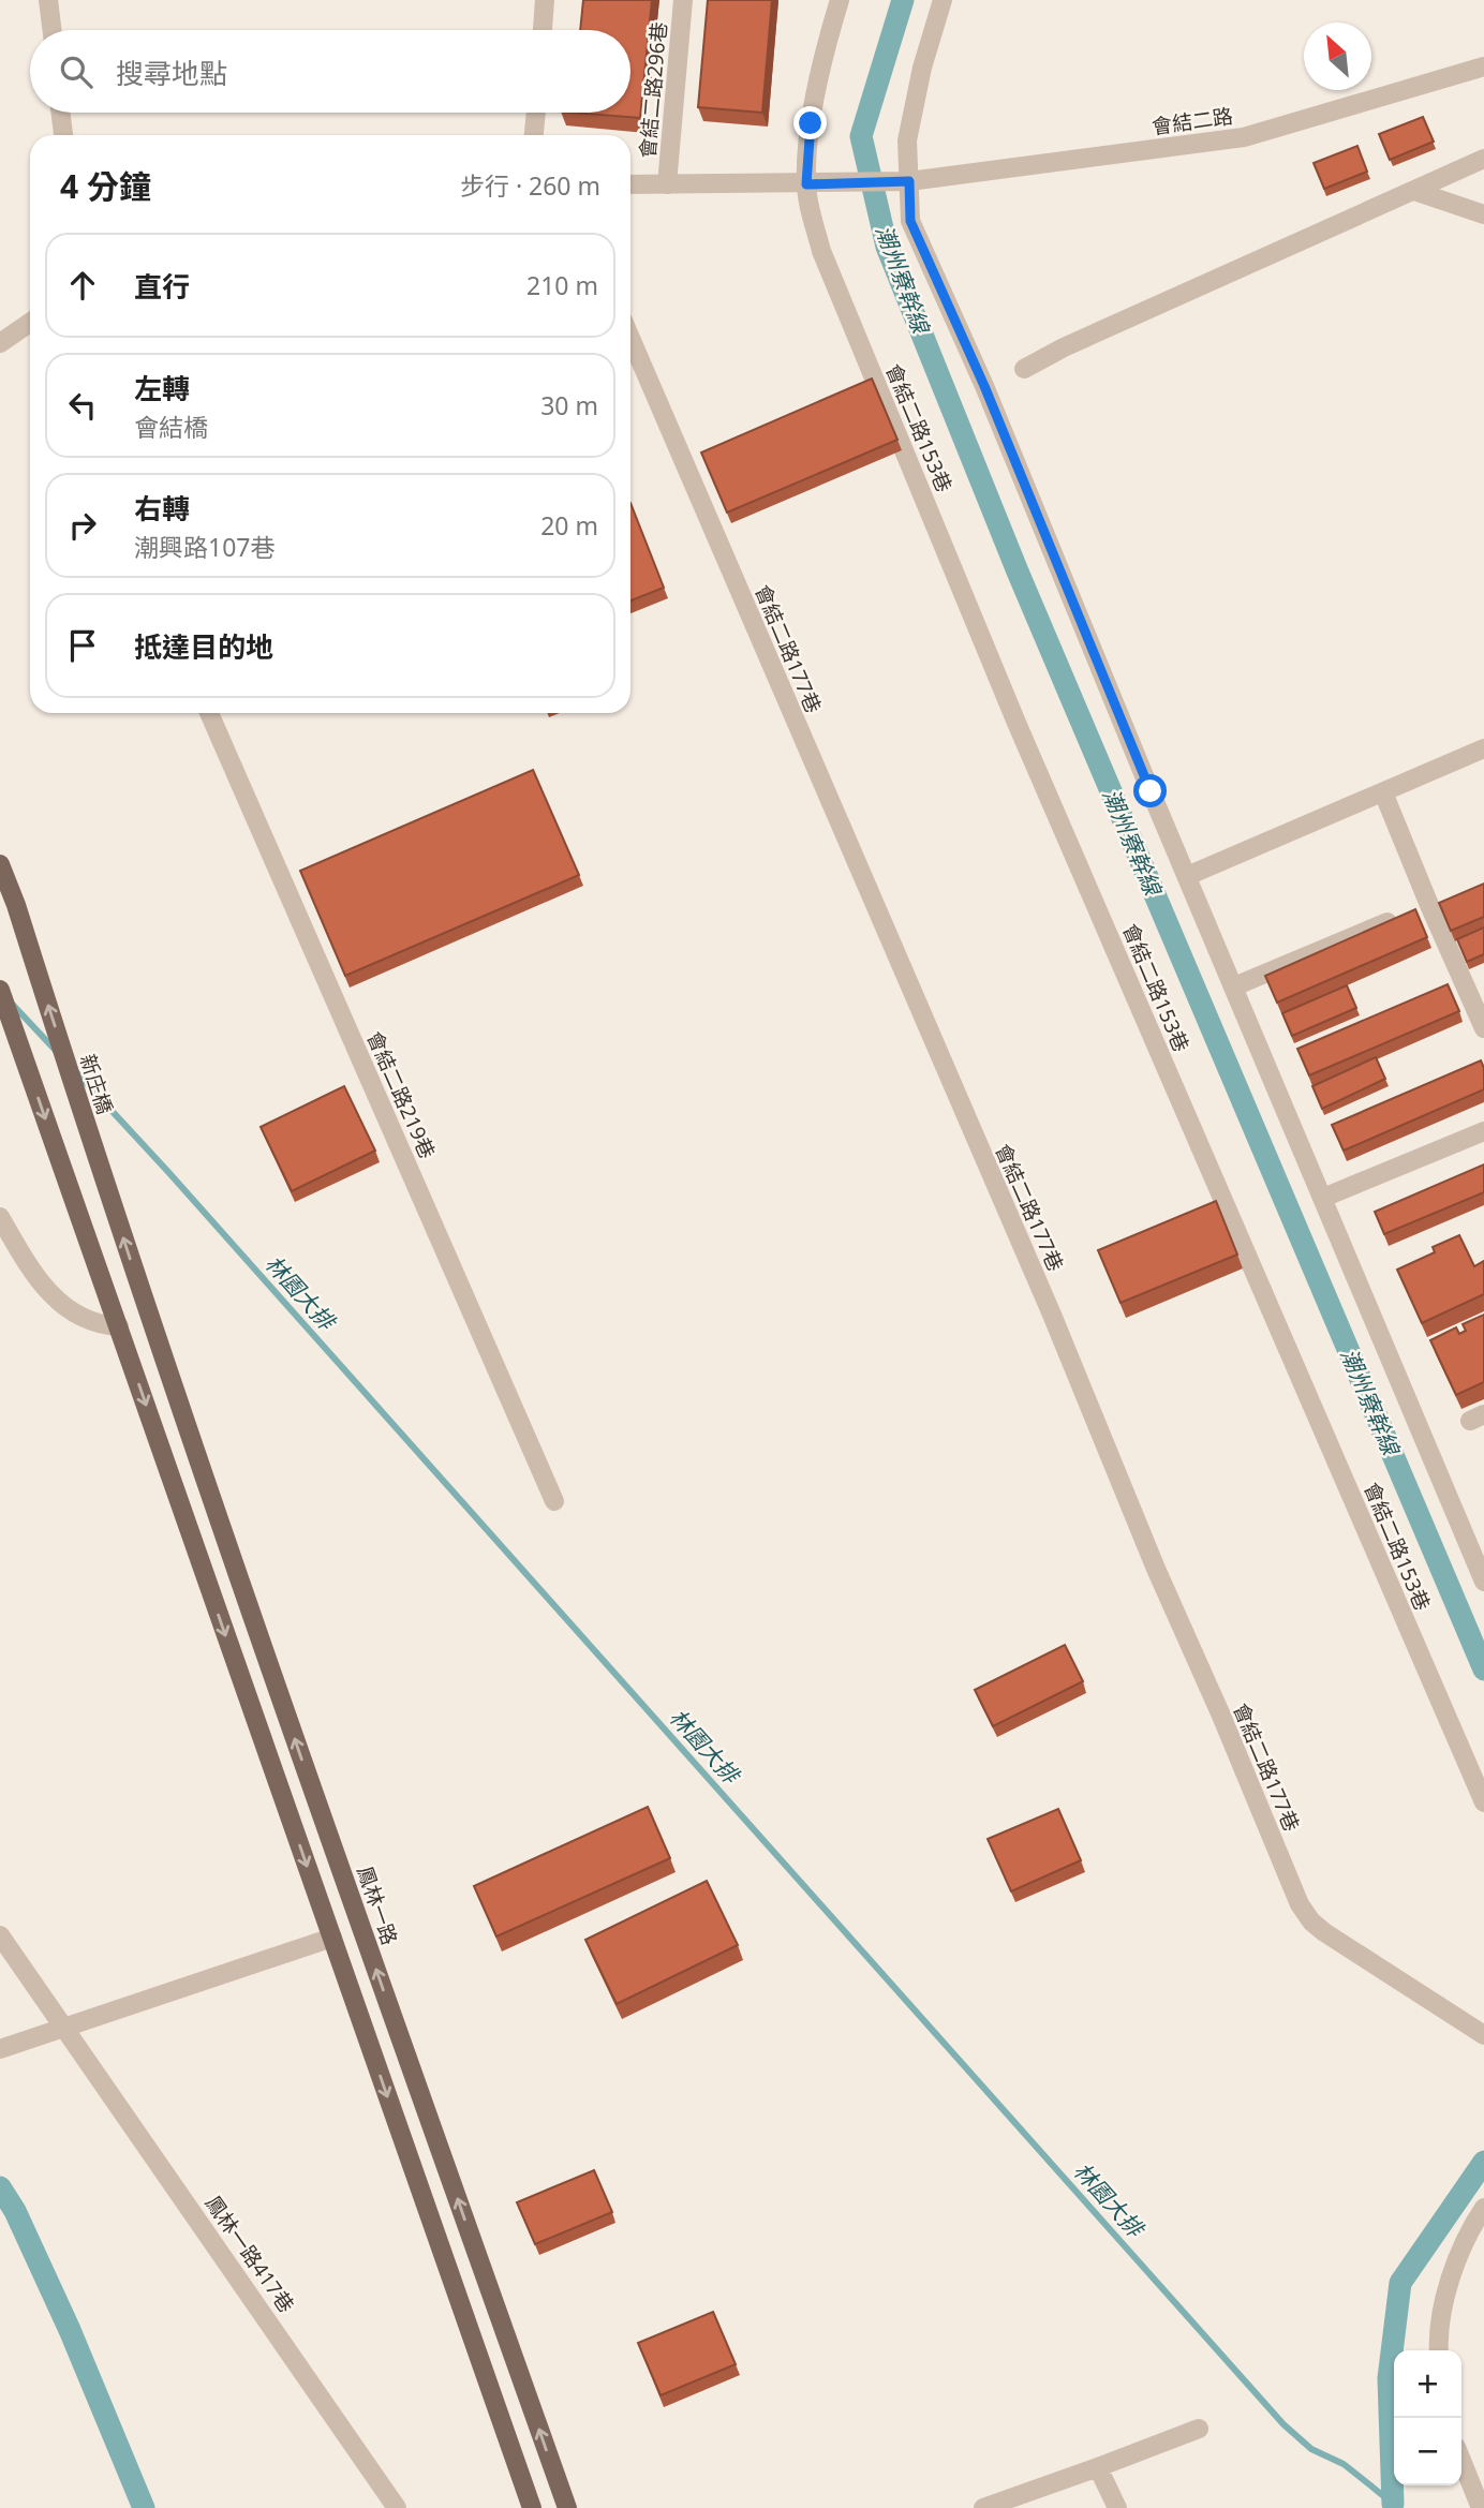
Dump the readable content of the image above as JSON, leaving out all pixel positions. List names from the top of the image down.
{
  "streets": {
    "main road": ["新庄橋", "鳳林一路"],
    "street": [
      "會結二路296巷",
      "會結二路",
      "會結二路153巷",
      "會結二路177巷",
      "會結二路219巷",
      "鳳林一路417巷"
    ]
  },
  "crossings": [
    ["會結二路", "會結二路153巷"],
    ["新庄橋", "鳳林一路"]
  ],
  "water": ["潮州寮幹線", "林園大排"],
  "north": "top left",
  "page": {
    "search": "搜尋地點",
    "heading": ["4 分鐘", "步行 · 260 m"],
    "list": [
      ["直行", "210 m"],
      ["左轉", "會結橋", "30 m"],
      ["右轉", "潮興路107巷", "20 m"],
      "抵達目的地"
    ],
    "map_buttons": ["+", "−"]
  }
}
